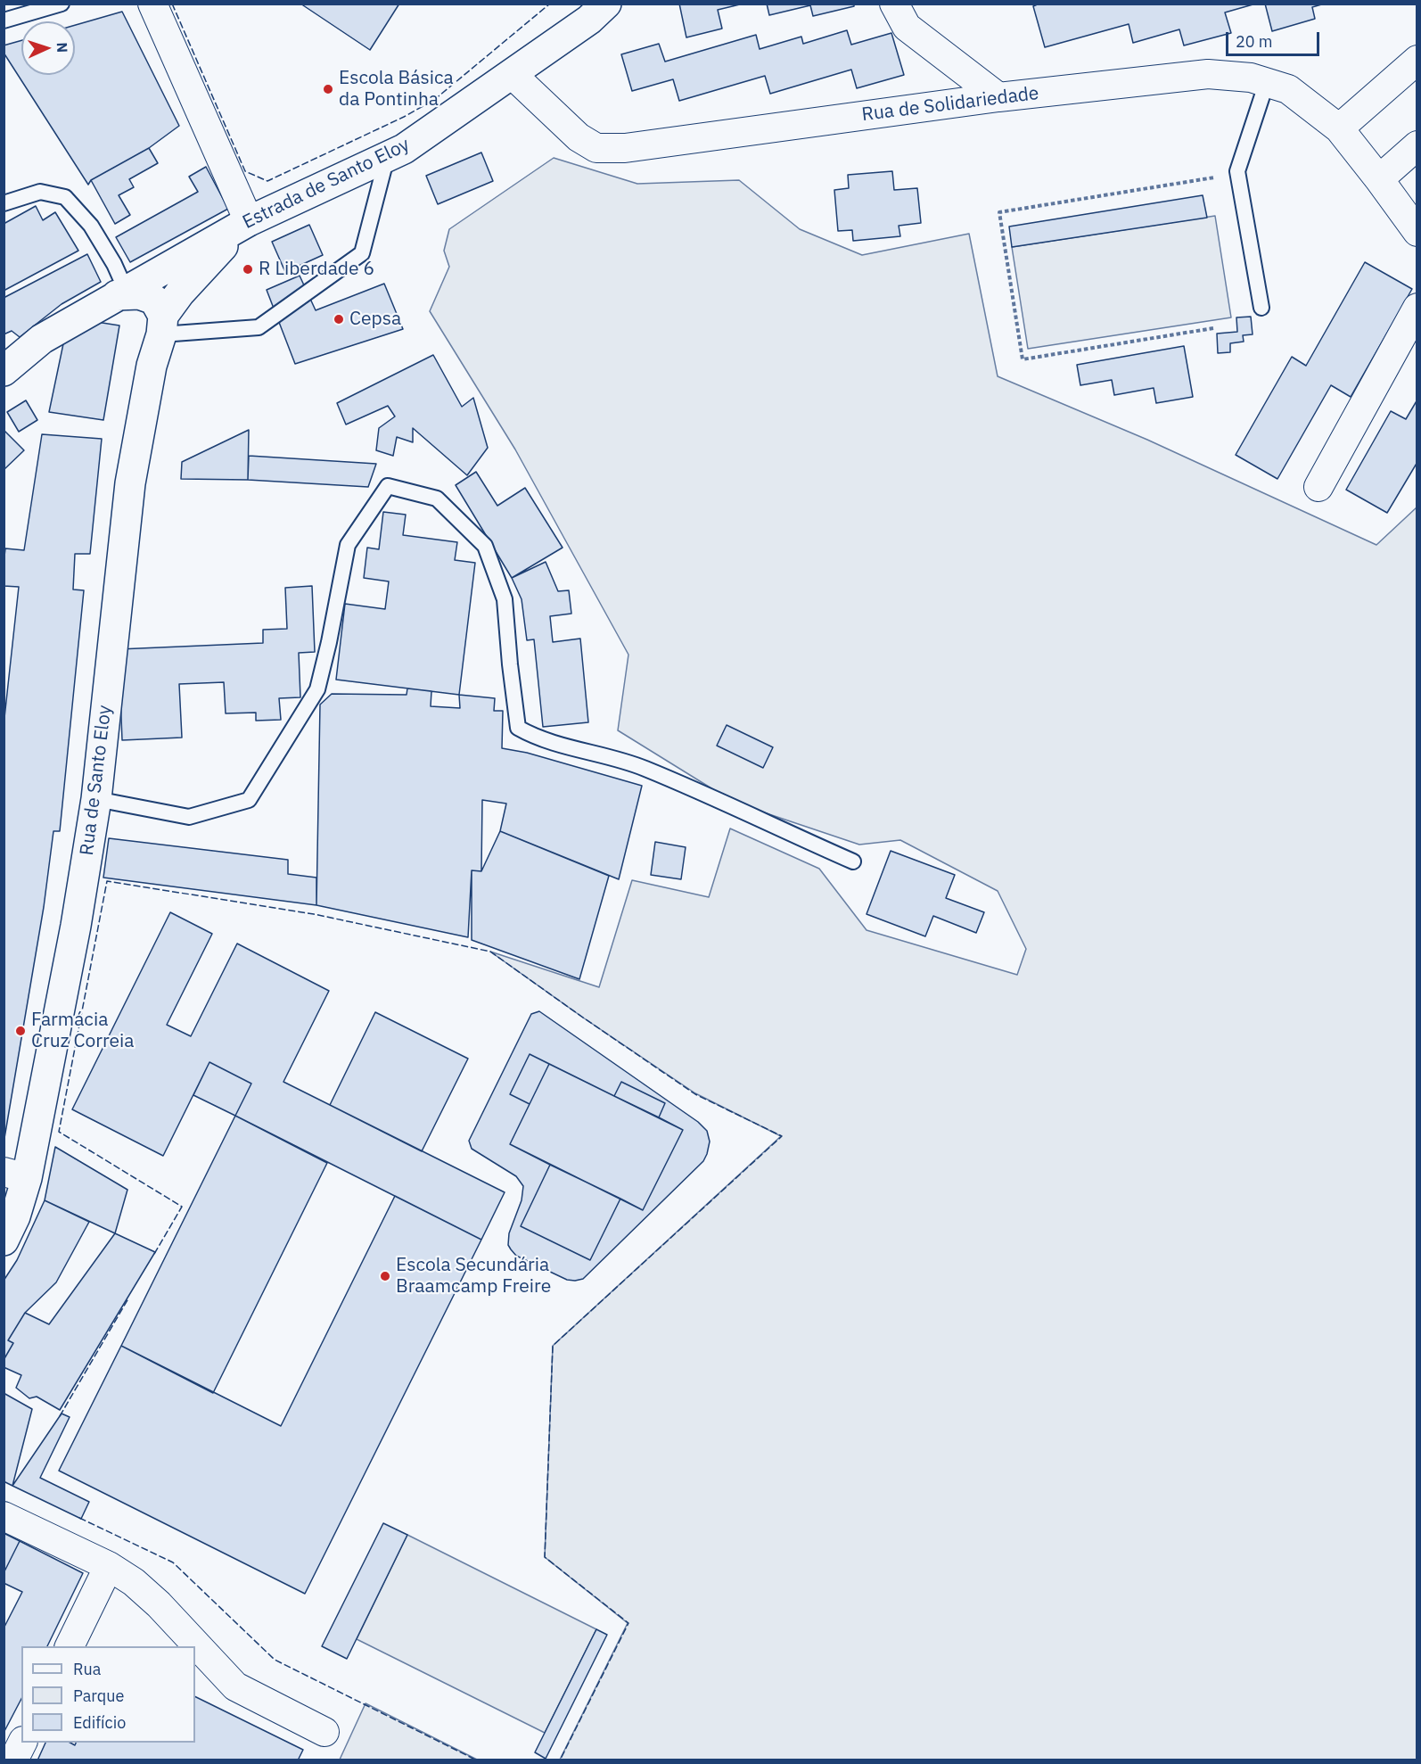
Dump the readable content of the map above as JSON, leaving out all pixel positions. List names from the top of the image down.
{
  "streets": {
    "main road": ["Estrada de Santo Eloy", "Rua de Santo Eloy"],
    "street": ["Rua de Solidariedade"]
  },
  "crossings": [
    ["Rua de Solidariedade", "Estrada de Santo Eloy"],
    ["Estrada de Santo Eloy", "Rua de Santo Eloy"]
  ],
  "places": [
    "Escola Básica da Pontinha",
    "R Liberdade 6",
    "Cepsa",
    "Farmácia Cruz Correia",
    "Escola Secundária Braamcamp Freire"
  ],
  "legend": ["Rua", "Parque", "Edifício"],
  "scale_bar": "20 m",
  "north": "right"
}
